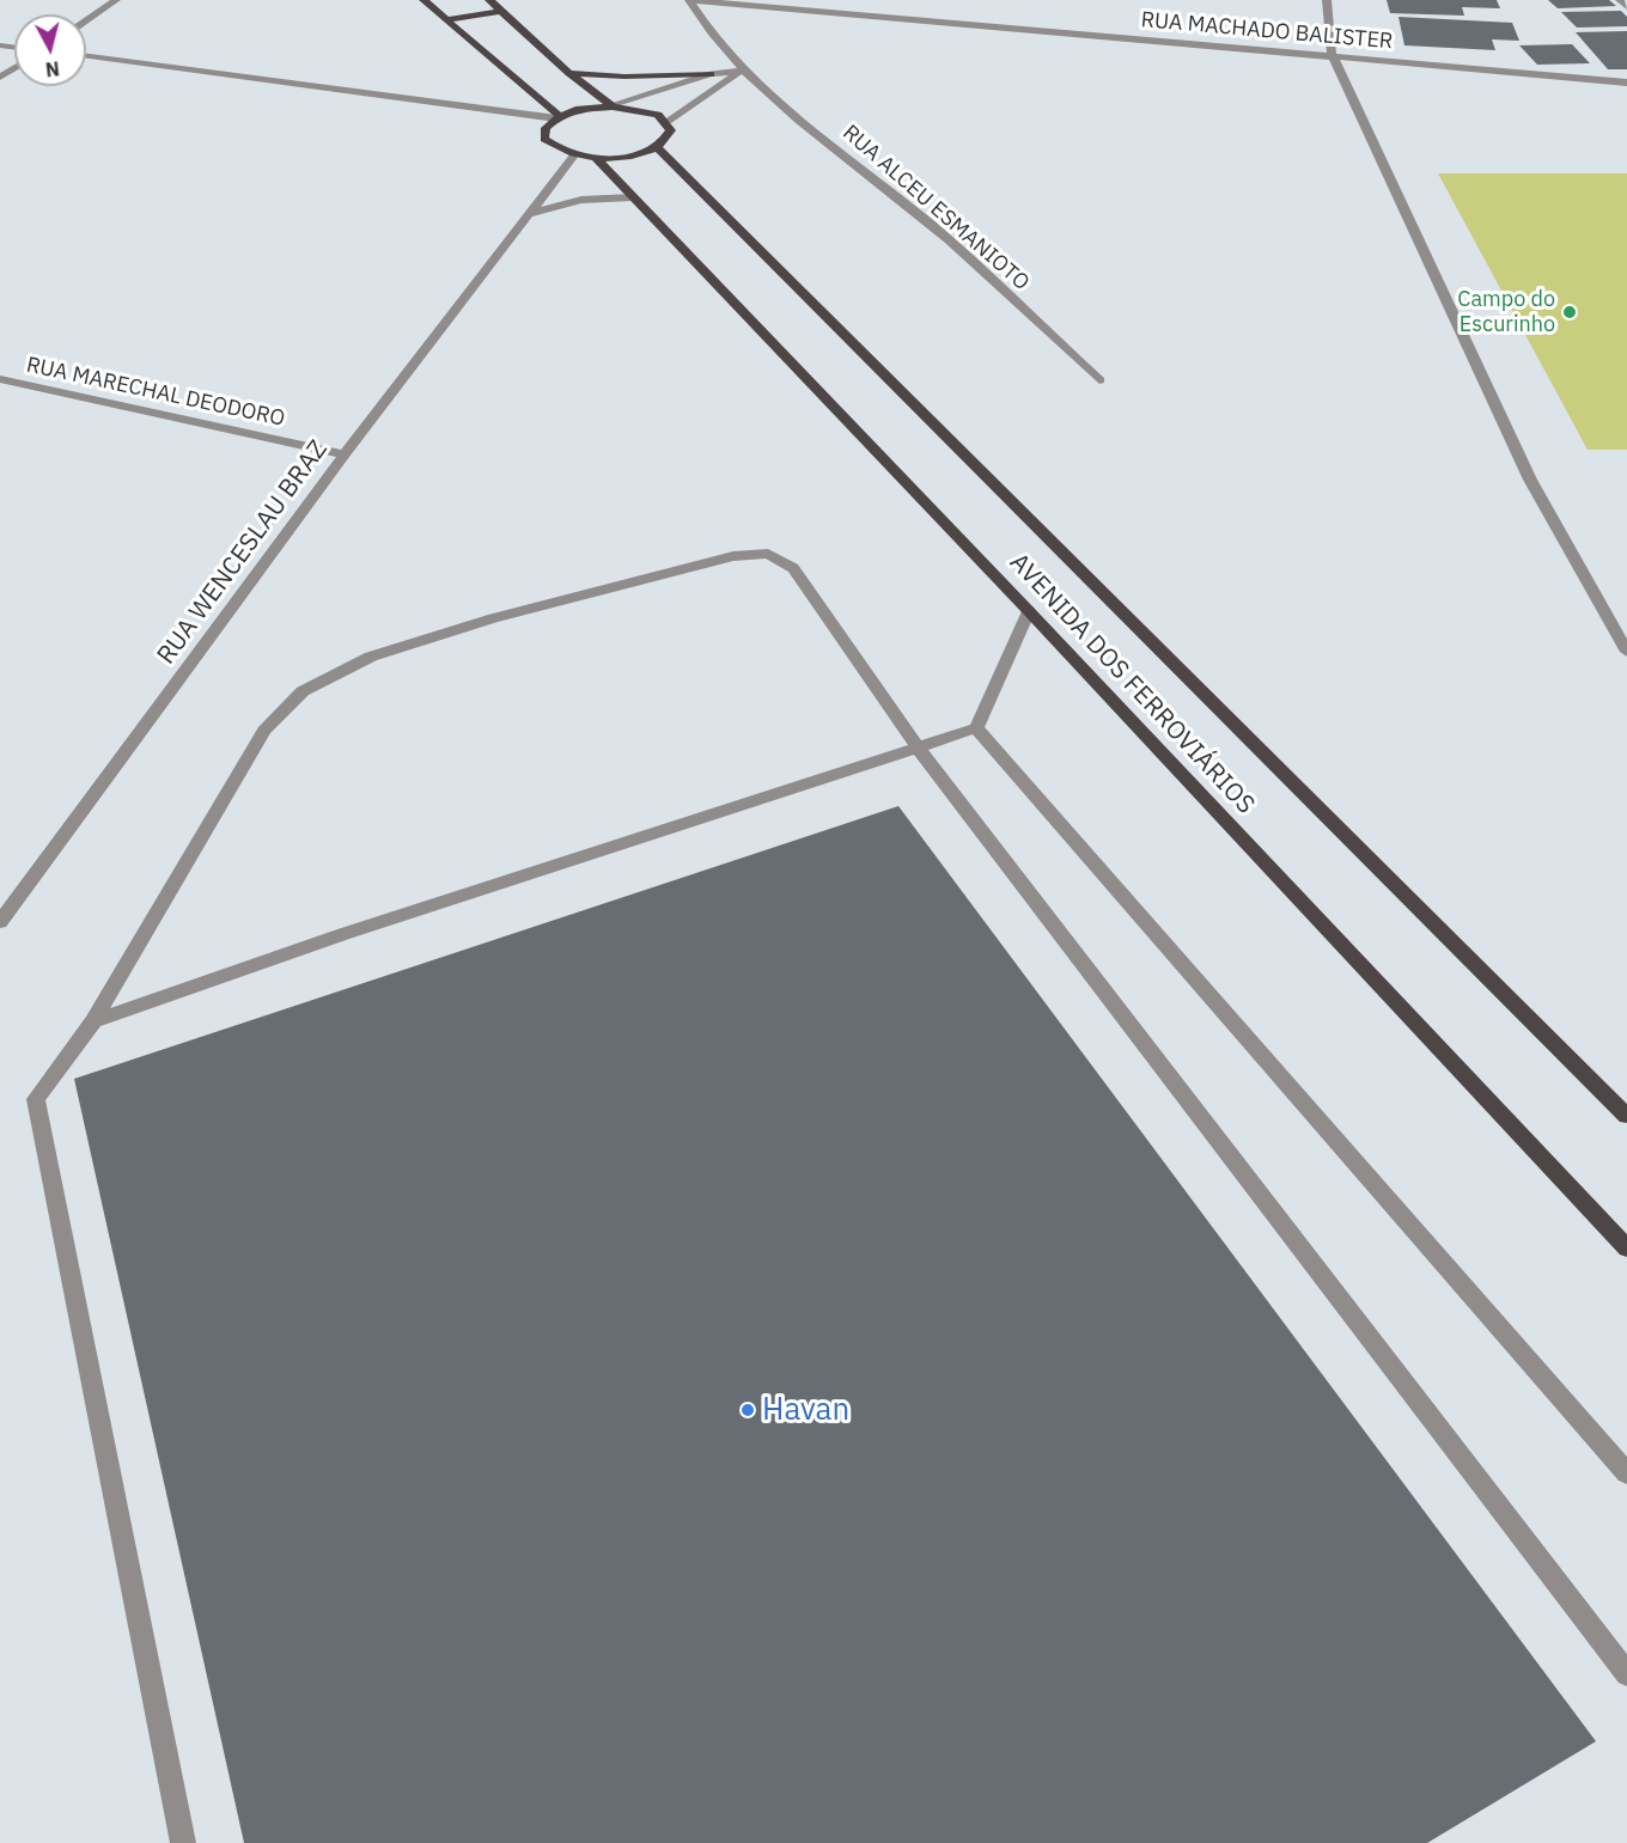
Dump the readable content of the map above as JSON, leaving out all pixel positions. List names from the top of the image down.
{
  "streets": {
    "main road": ["AVENIDA DOS FERROVIÁRIOS"],
    "street": [
      "RUA MACHADO BALISTER",
      "RUA ALCEU ESMANIOTO",
      "RUA MARECHAL DEODORO",
      "RUA WENCESLAU BRAZ"
    ]
  },
  "crossings": [
    ["RUA MACHADO BALISTER", "RUA ALCEU ESMANIOTO"],
    ["RUA MARECHAL DEODORO", "RUA WENCESLAU BRAZ"]
  ],
  "places": ["Campo do Escurinho", "Havan"],
  "north": "bottom"
}
